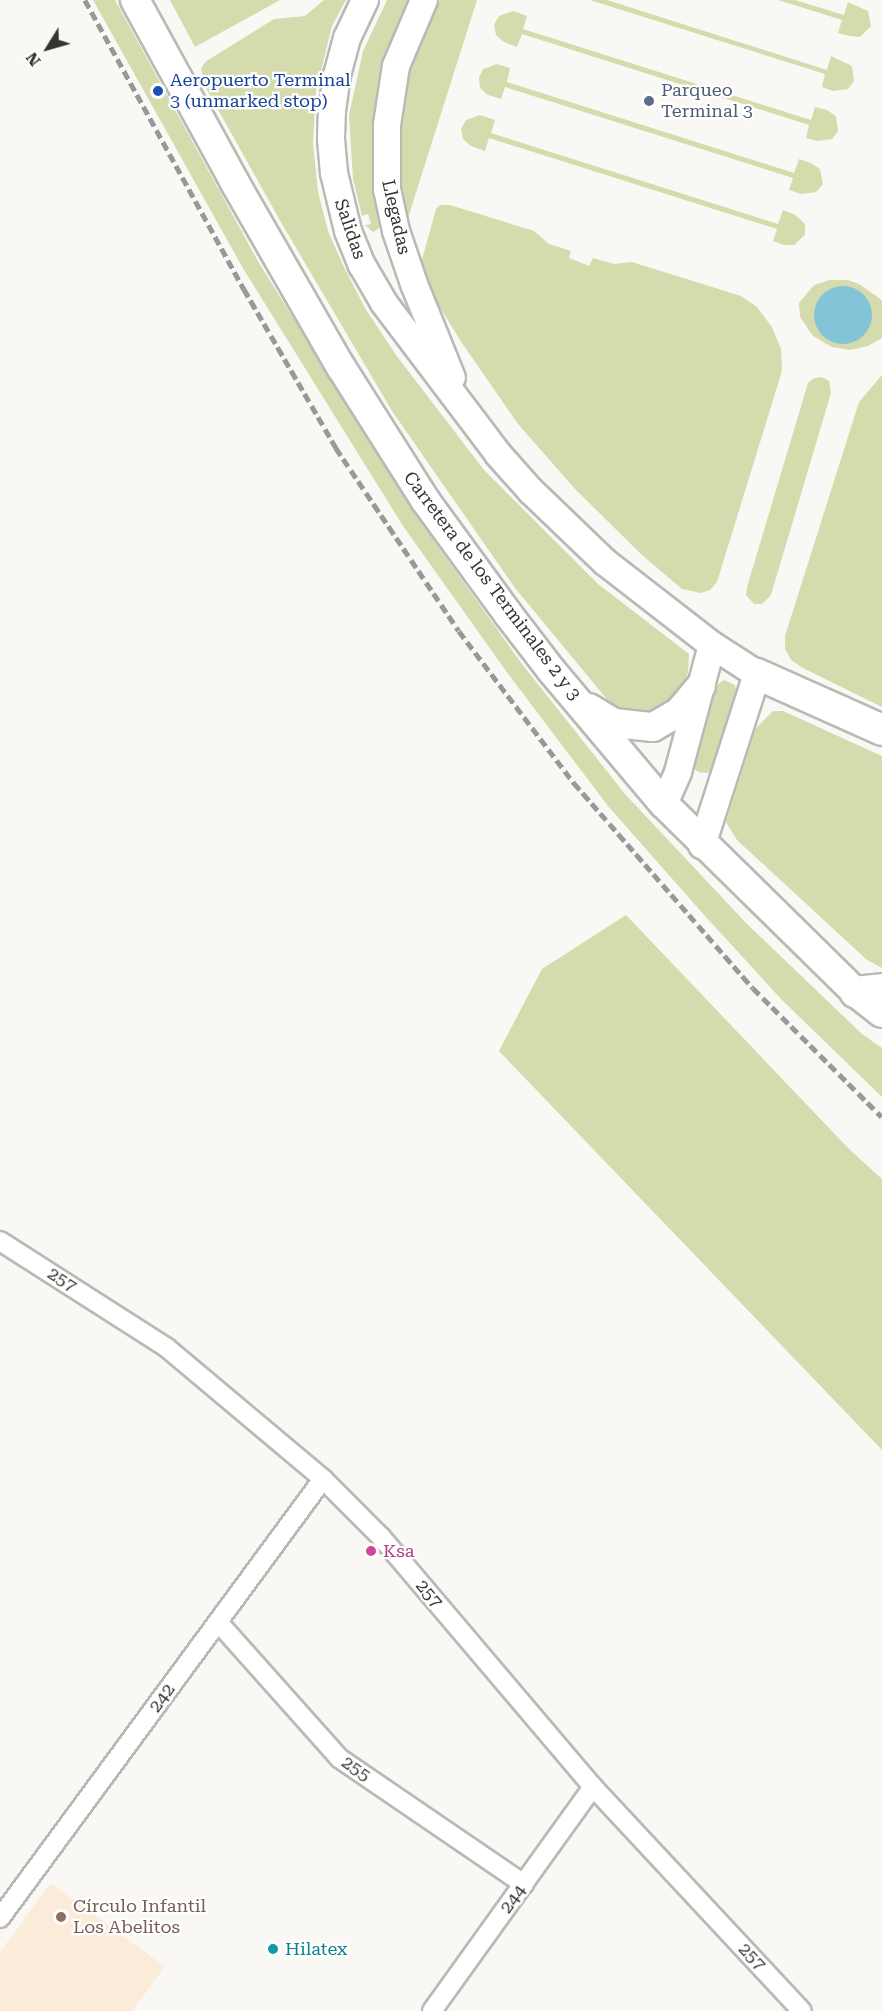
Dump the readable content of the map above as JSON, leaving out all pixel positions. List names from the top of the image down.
{
  "streets": {
    "main road": ["Llegadas", "Salidas", "Carretera de los Terminales 2 y 3"],
    "street": [
      "257",
      "242",
      "255",
      "244"
    ]
  },
  "crossings": [
    ["Llegadas", "Salidas"],
    ["257", "242"],
    ["257", "244"],
    ["242", "255"],
    ["255", "244"]
  ],
  "places": [
    "Aeropuerto Terminal 3 (unmarked stop)",
    "Parqueo Terminal 3",
    "Ksa",
    "Círculo Infantil Los Abelitos",
    "Hilatex"
  ],
  "north": "bottom left"
}
